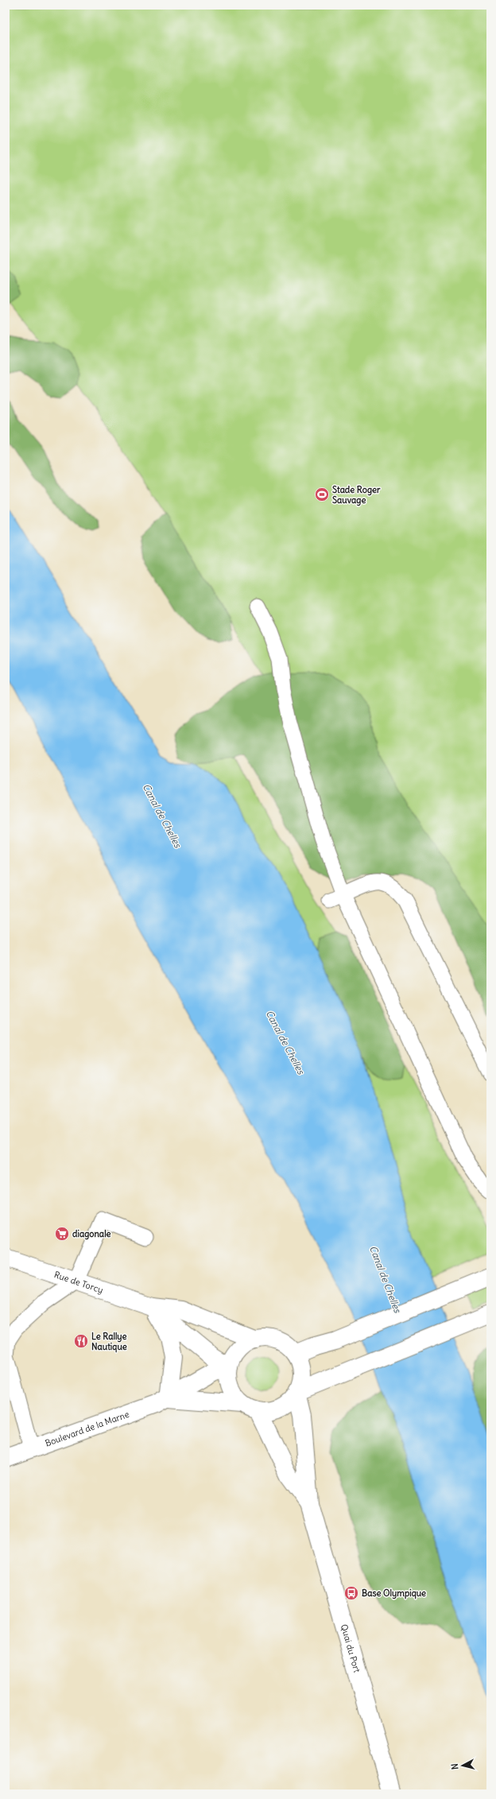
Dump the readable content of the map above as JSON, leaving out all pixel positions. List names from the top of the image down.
{
  "streets": {
    "main road": ["Rue de Torcy", "Boulevard de la Marne", "Quai du Port"]
  },
  "crossings": [
    ["Rue de Torcy", "Boulevard de la Marne"],
    ["Rue de Torcy", "Quai du Port"],
    ["Boulevard de la Marne", "Quai du Port"]
  ],
  "water": ["Canal de Chelles"],
  "places": {
    "sports": ["Stade Roger Sauvage"],
    "supermarket": ["diagonale"],
    "restaurant": ["Le Rallye Nautique"],
    "bus stop": ["Base Olympique"]
  },
  "north": "left"
}
